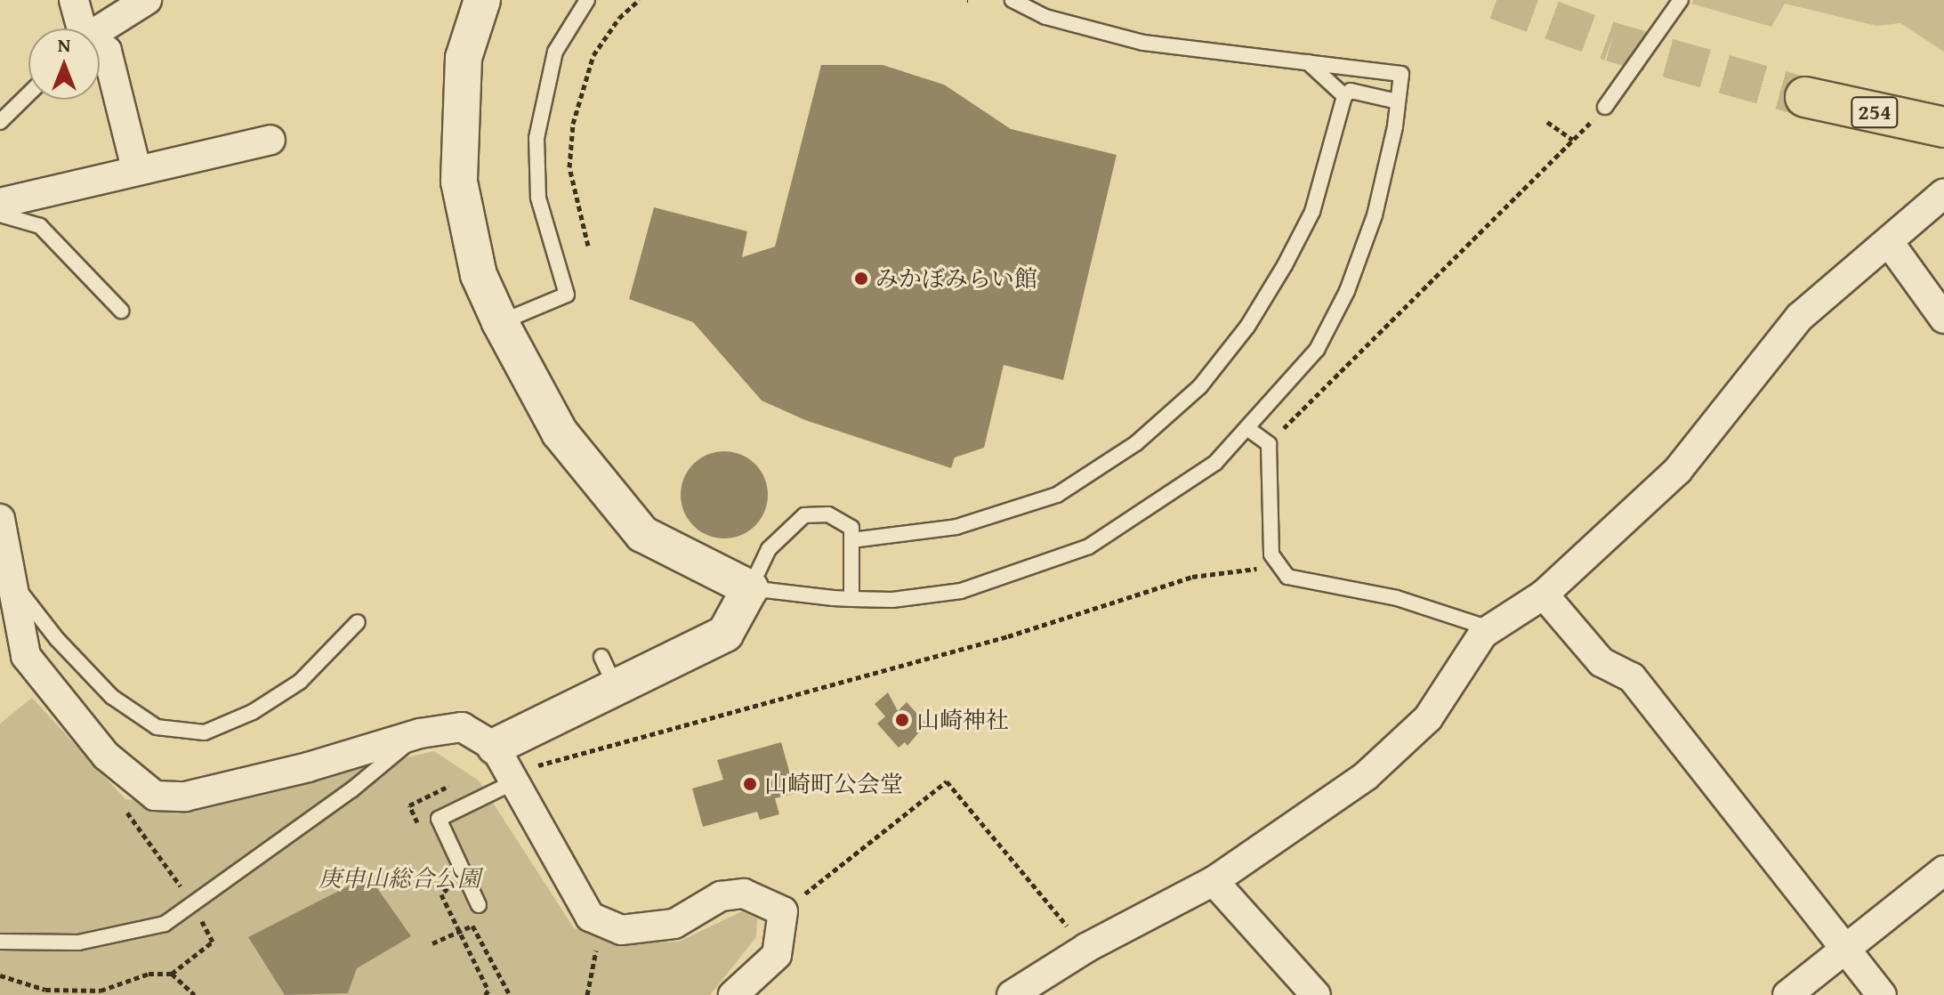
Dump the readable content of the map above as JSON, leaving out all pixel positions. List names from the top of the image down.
{
  "streets": {
    "highway": ["254"]
  },
  "parks": ["庚申山総合公園"],
  "places": ["みかぼみらい館", "山崎神社", "山崎町公会堂"],
  "north": "top"
}
